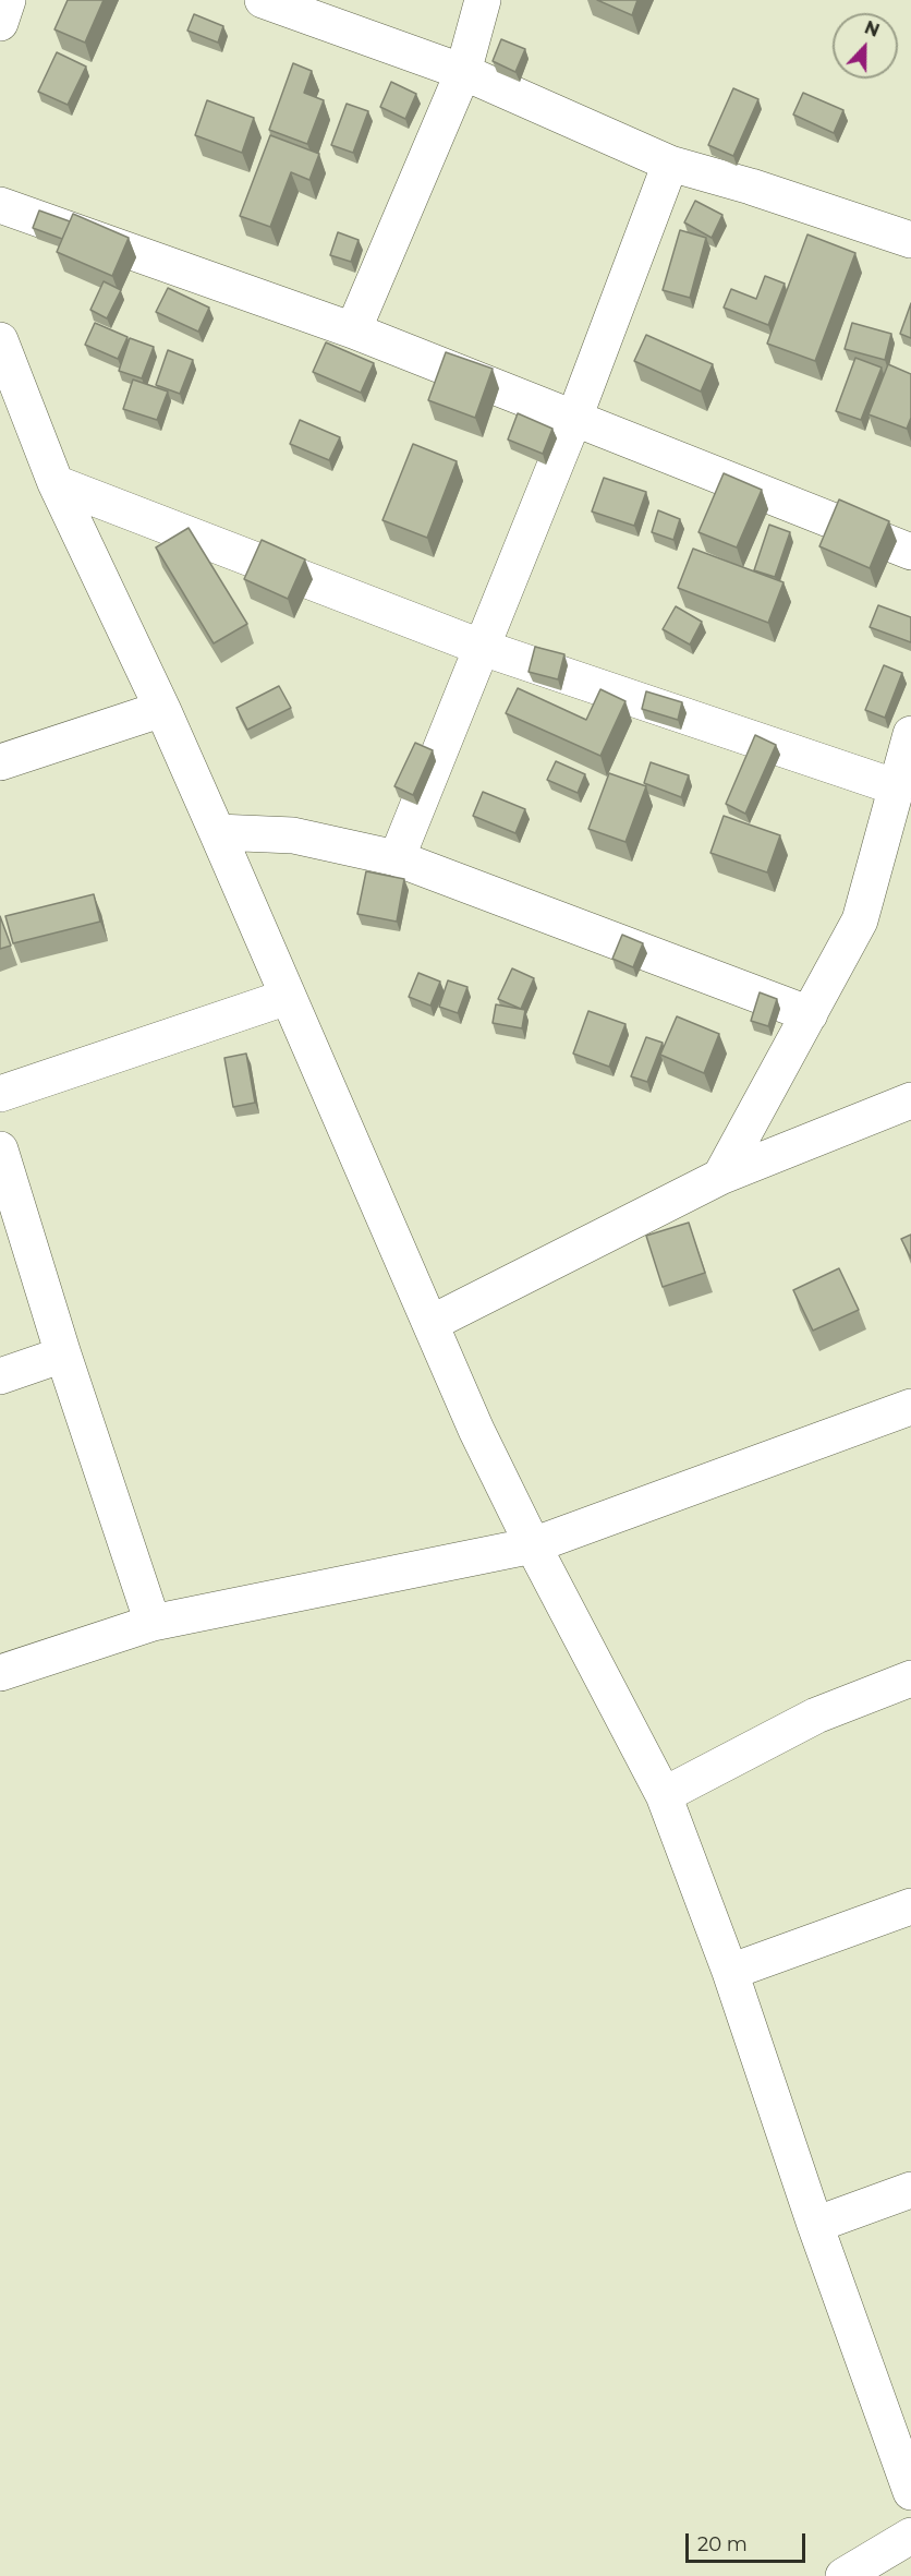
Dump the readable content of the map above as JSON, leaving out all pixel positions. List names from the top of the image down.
{
  "scale_bar": "20 m",
  "north": "top"
}
